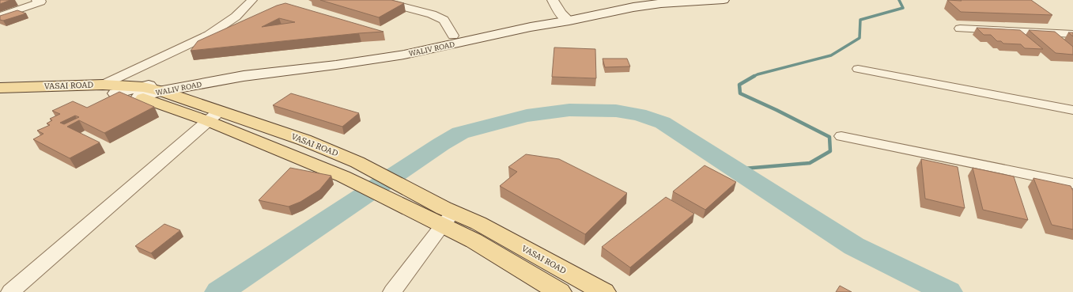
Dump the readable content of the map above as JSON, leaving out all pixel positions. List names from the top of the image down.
{
  "streets": {
    "main road": ["WALIV ROAD", "VASAI ROAD"]
  },
  "crossings": [
    ["WALIV ROAD", "VASAI ROAD"]
  ]
}
